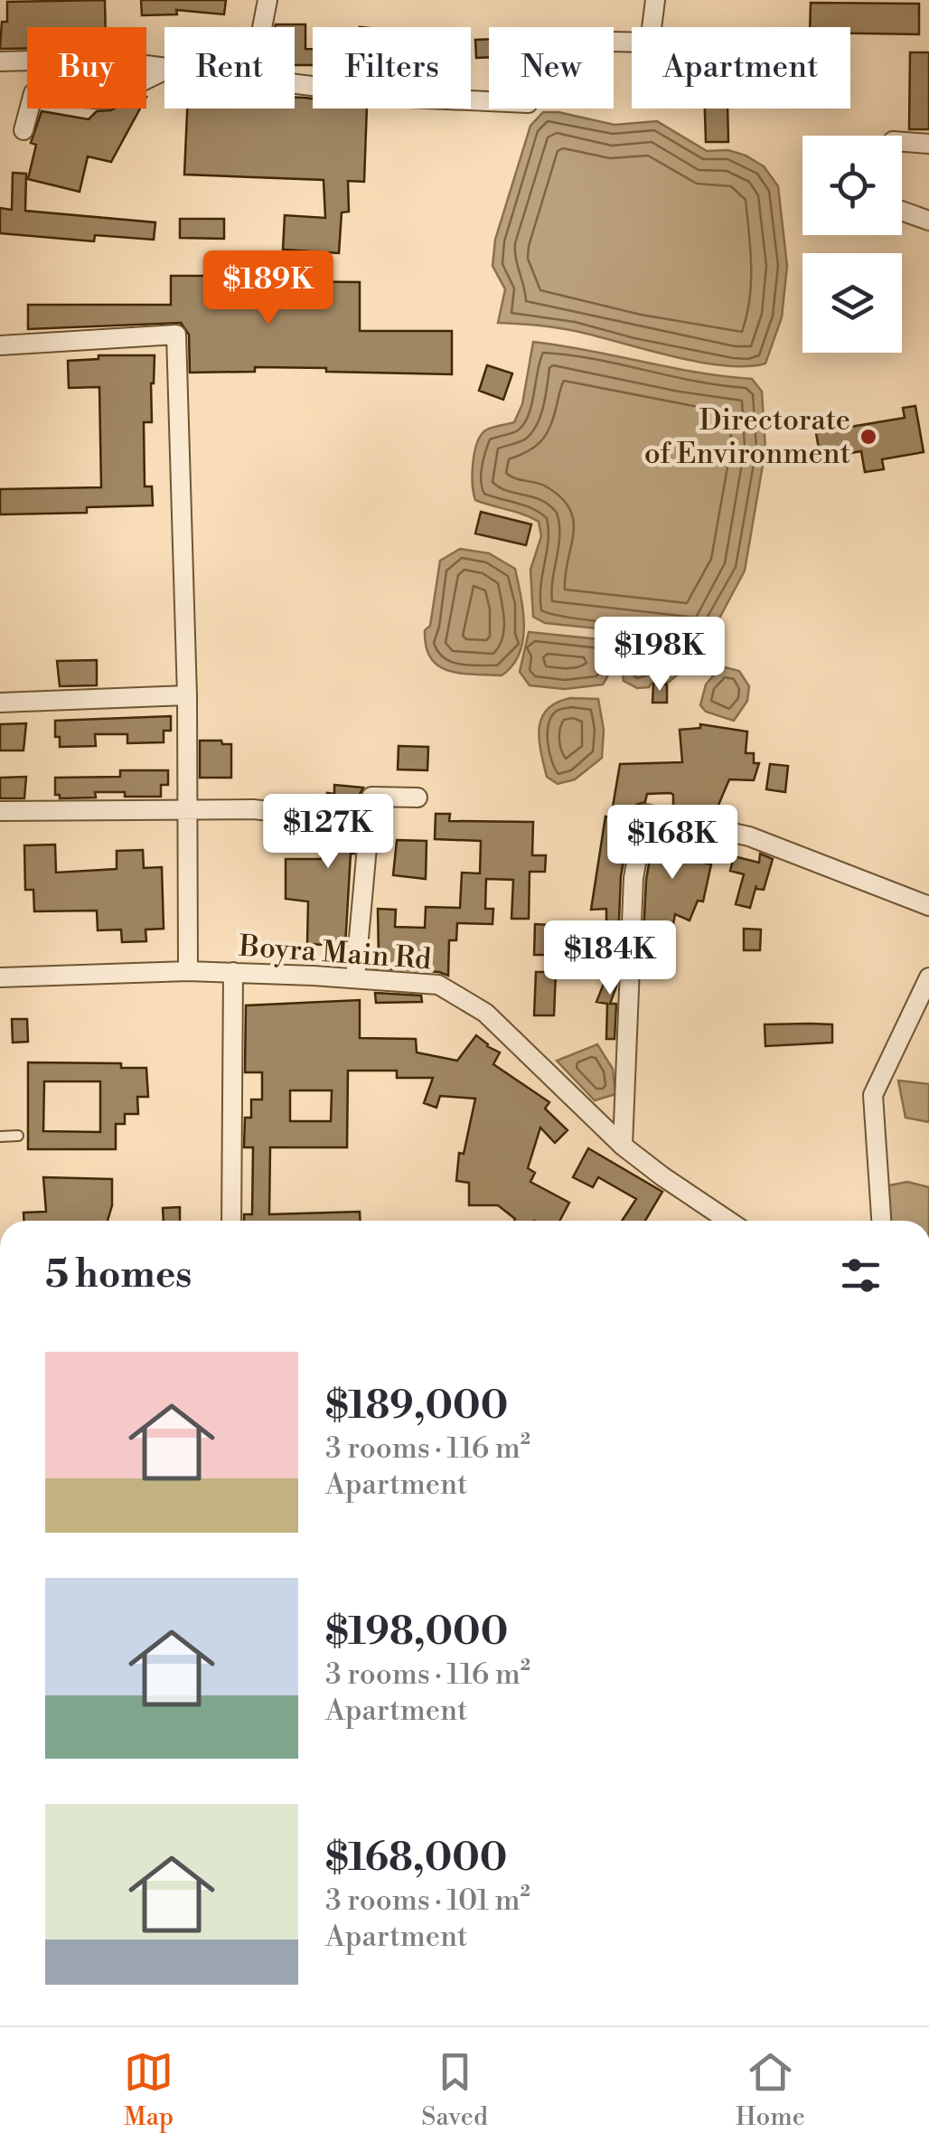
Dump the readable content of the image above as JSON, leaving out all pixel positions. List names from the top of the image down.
{
  "streets": {
    "street": ["Boyra Main Rd"]
  },
  "places": ["Directorate of Environment"],
  "page": {
    "chip": [
      "Buy",
      "Rent",
      "Filters",
      "New",
      "Apartment"
    ],
    "price": [
      "$189K",
      "$198K",
      "$127K",
      "$168K",
      "$184K"
    ],
    "heading": "5 homes",
    "list": [
      {
        "name": "$189,000",
        "note": "3 rooms · 116 m² · Apartment"
      },
      {
        "name": "$198,000",
        "note": "3 rooms · 116 m² · Apartment"
      },
      {
        "name": "$168,000",
        "note": "3 rooms · 101 m² · Apartment"
      }
    ],
    "tabs": ["Map", "Saved", "Home"]
  }
}
